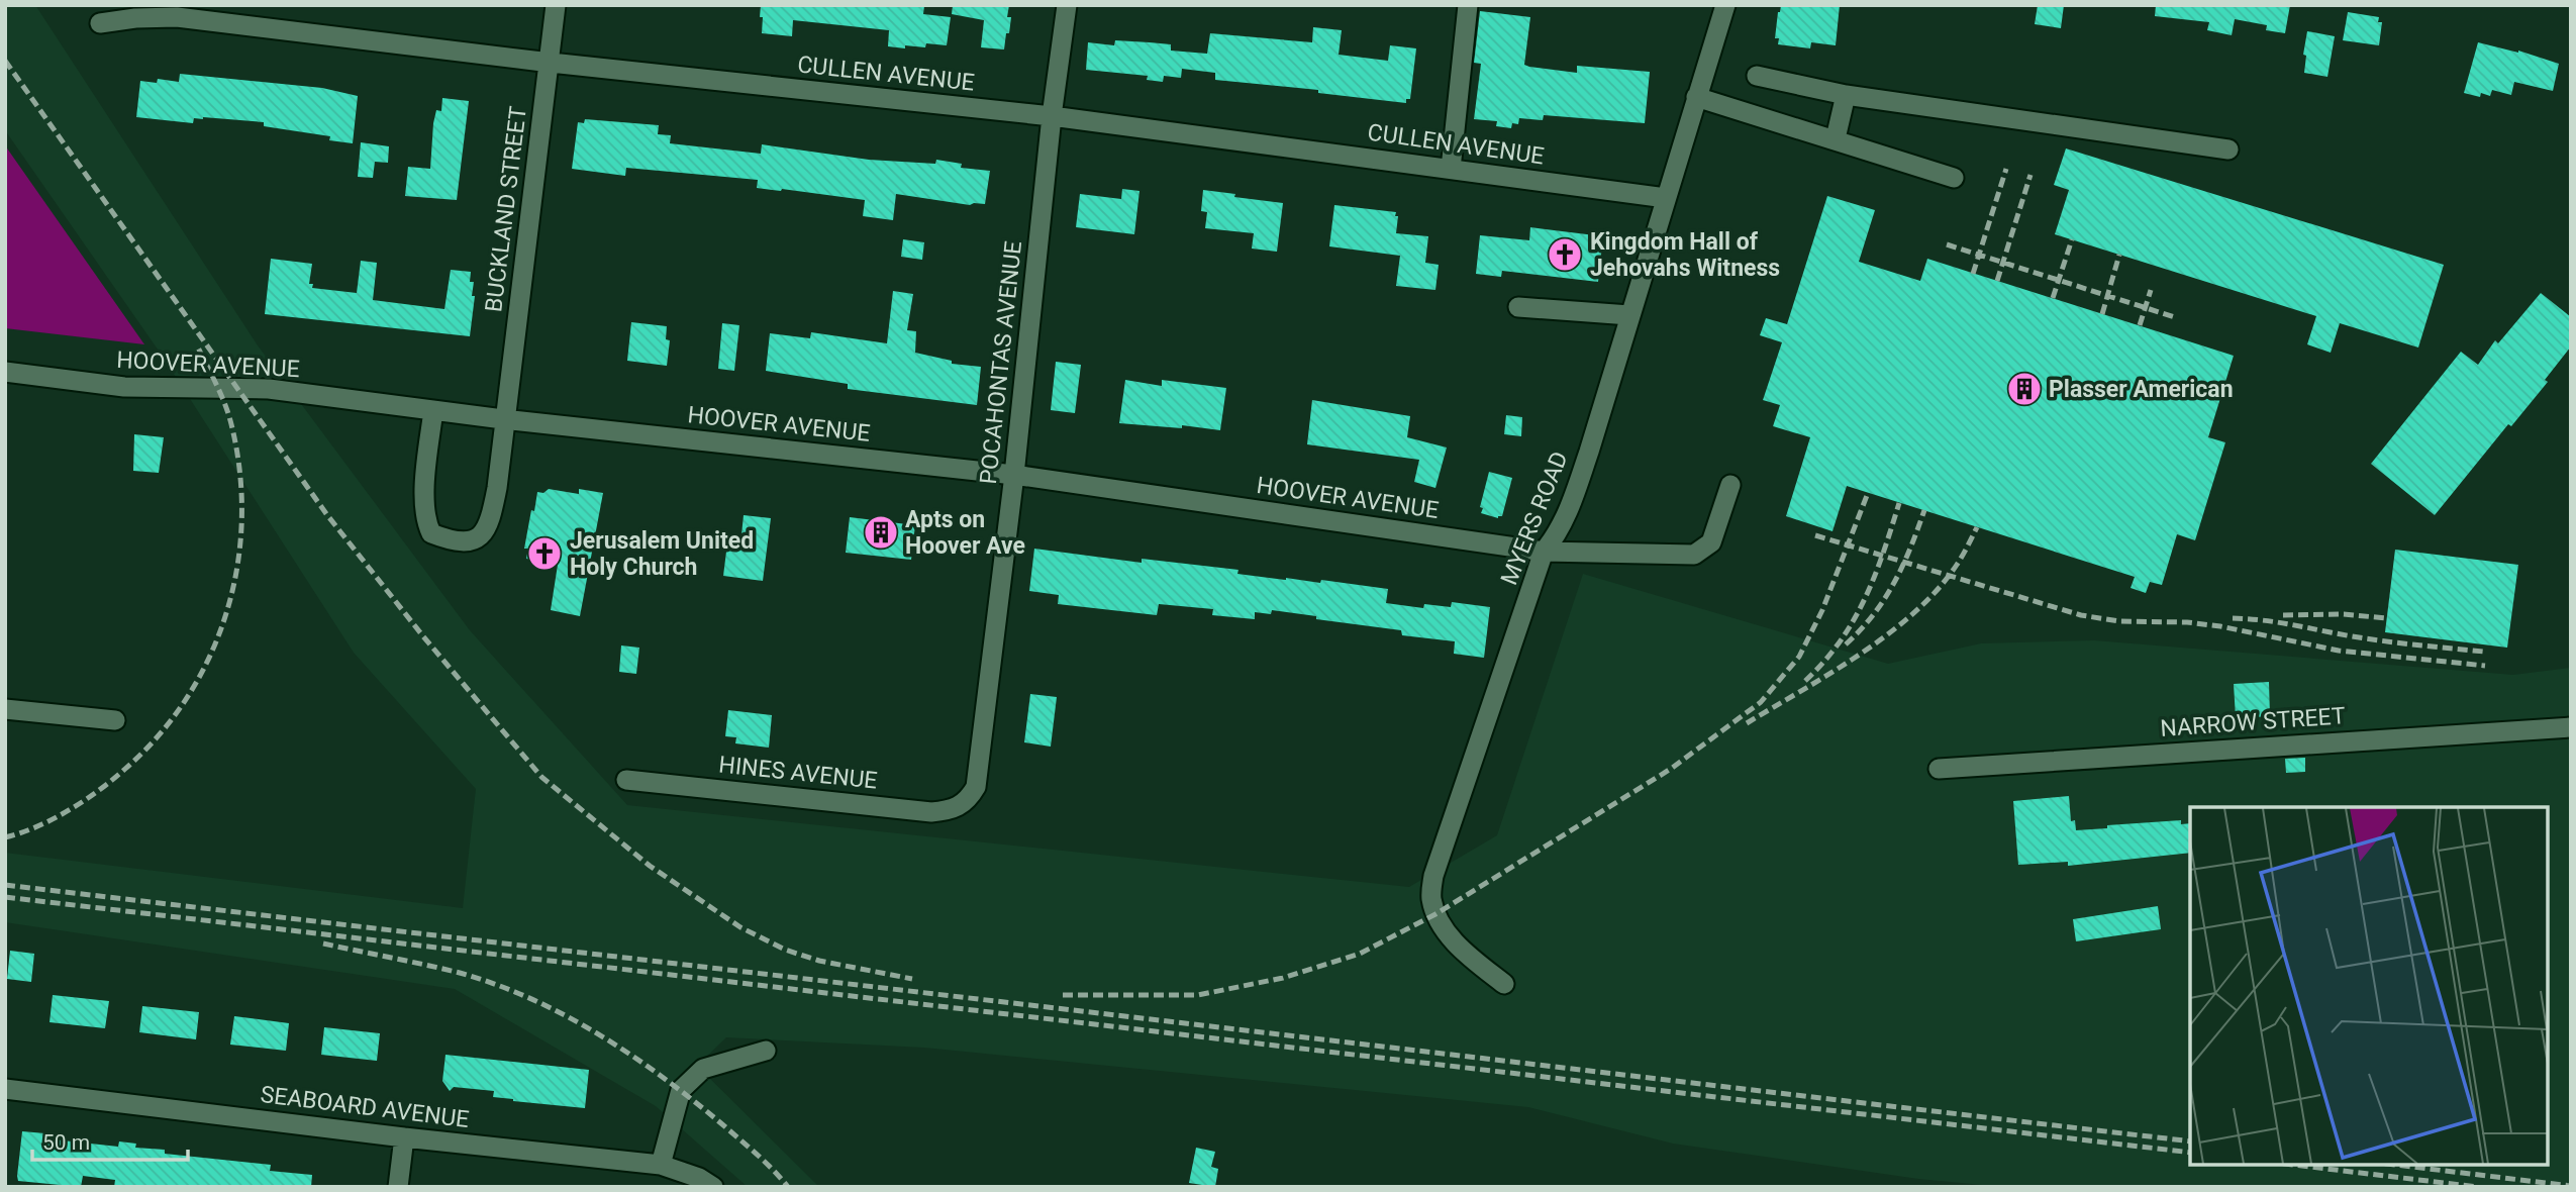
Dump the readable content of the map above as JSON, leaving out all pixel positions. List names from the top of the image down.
{
  "streets": {
    "street": [
      "CULLEN AVENUE",
      "BUCKLAND STREET",
      "POCAHONTAS AVENUE",
      "HOOVER AVENUE",
      "MYERS ROAD",
      "NARROW STREET",
      "HINES AVENUE",
      "SEABOARD AVENUE"
    ]
  },
  "crossings": [
    ["CULLEN AVENUE", "BUCKLAND STREET"],
    ["CULLEN AVENUE", "POCAHONTAS AVENUE"],
    ["CULLEN AVENUE", "MYERS ROAD"],
    ["BUCKLAND STREET", "HOOVER AVENUE"],
    ["POCAHONTAS AVENUE", "HOOVER AVENUE"],
    ["POCAHONTAS AVENUE", "HINES AVENUE"],
    ["HOOVER AVENUE", "MYERS ROAD"]
  ],
  "places": {
    "church": ["Kingdom Hall of Jehovahs Witness", "Jerusalem United Holy Church"],
    "building": ["Plasser American", "Apts on Hoover Ave"]
  },
  "scale_bar": "50 m"
}
